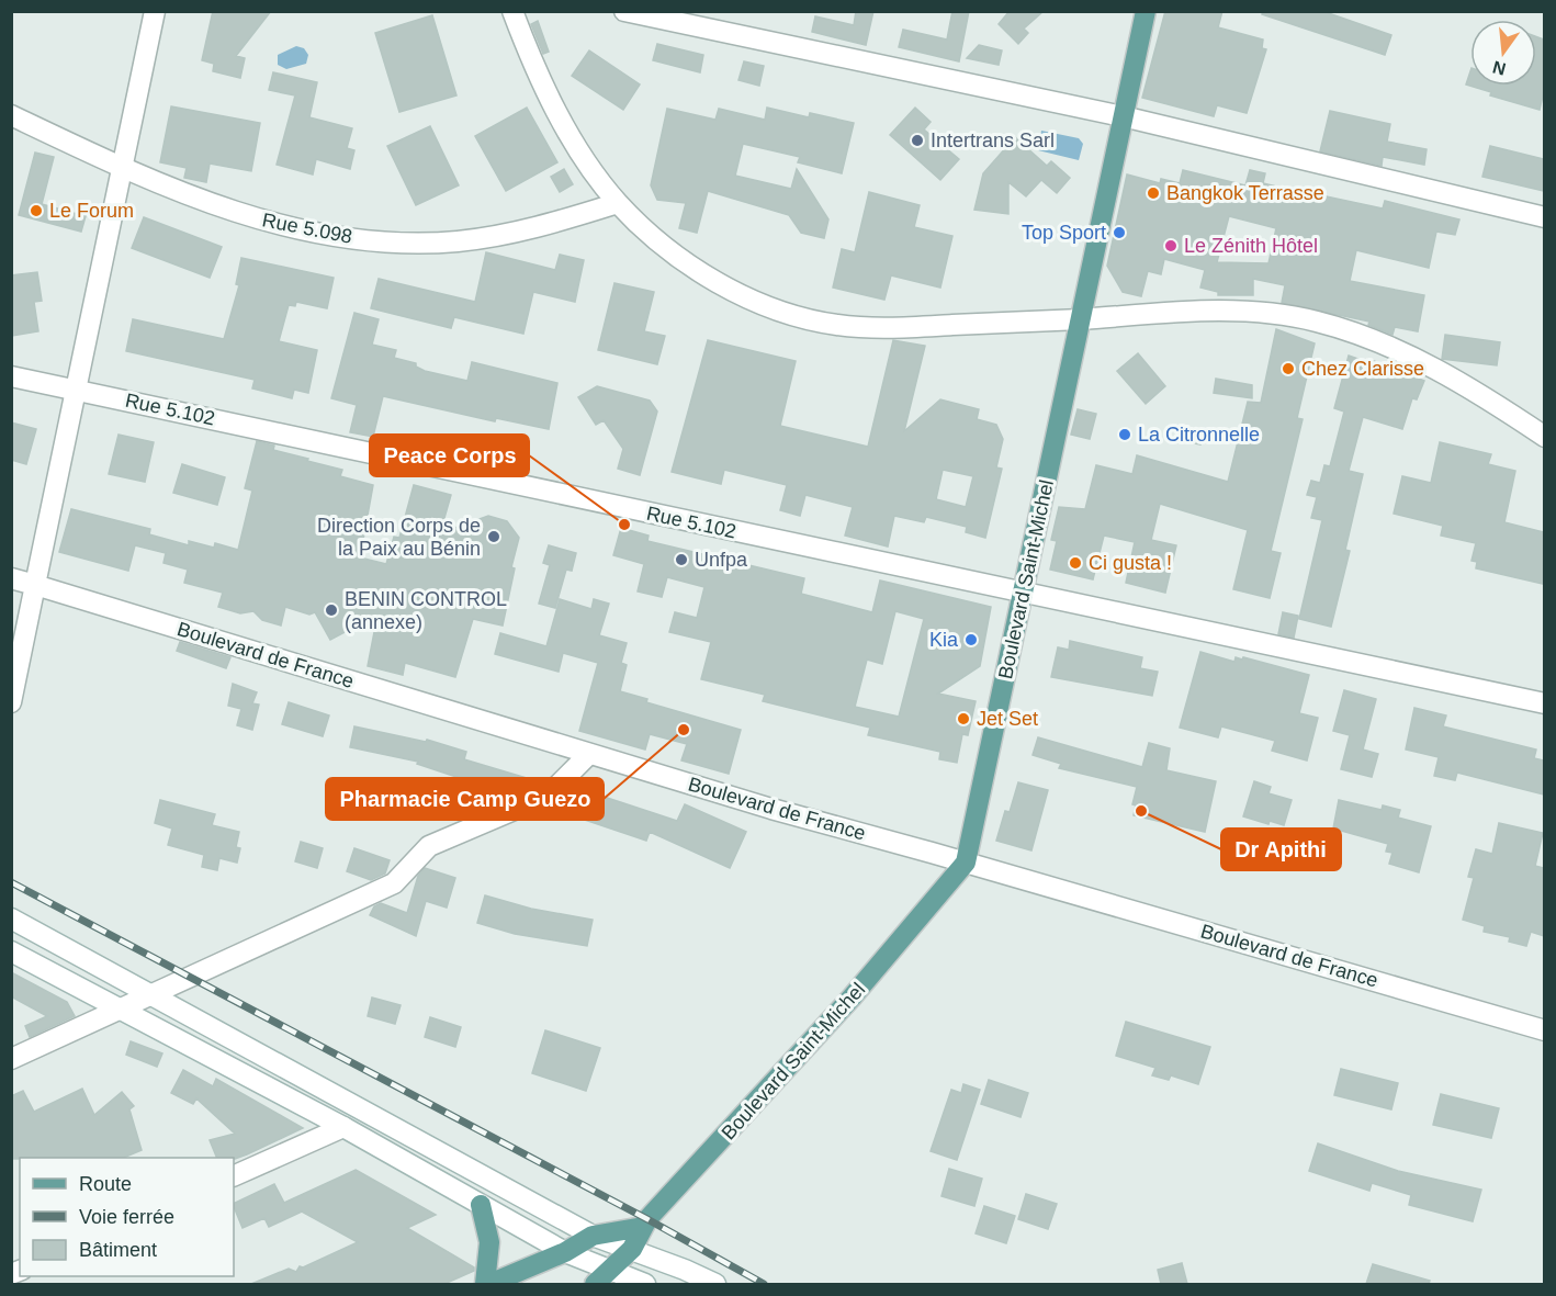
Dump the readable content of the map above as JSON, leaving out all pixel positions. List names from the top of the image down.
{
  "streets": {
    "main road": ["Boulevard Saint-Michel"],
    "street": ["Rue 5.098", "Rue 5.102", "Boulevard de France"]
  },
  "crossings": [
    ["Rue 5.102", "Boulevard Saint-Michel"],
    ["Boulevard Saint-Michel", "Boulevard de France"]
  ],
  "places": [
    "Intertrans Sarl",
    "Bangkok Terrasse",
    "Le Forum",
    "Top Sport",
    "Le Zénith Hôtel",
    "Chez Clarisse",
    "La Citronnelle",
    "Peace Corps",
    "Direction Corps de la Paix au Bénin",
    "Unfpa",
    "Ci gusta !",
    "BENIN CONTROL (annexe)",
    "Kia",
    "Jet Set",
    "Pharmacie Camp Guezo",
    "Dr Apithi"
  ],
  "legend": ["Route", "Voie ferrée", "Bâtiment"],
  "north": "bottom"
}
